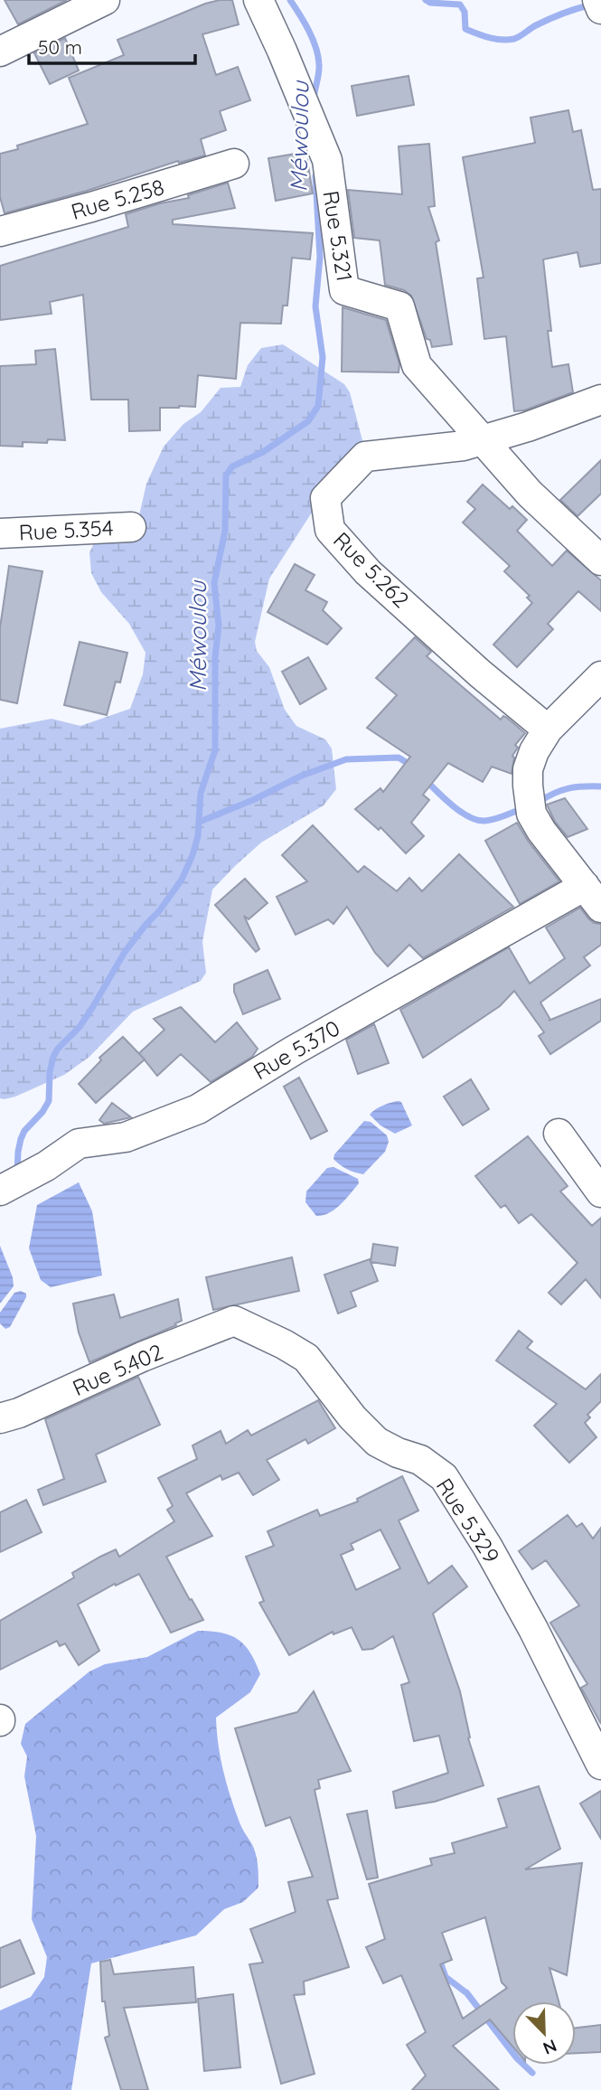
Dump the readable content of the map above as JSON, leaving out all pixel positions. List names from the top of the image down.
{
  "streets": {
    "street": [
      "Rue 5.258",
      "Rue 5.321",
      "Rue 5.354",
      "Rue 5.262",
      "Rue 5.370",
      "Rue 5.402",
      "Rue 5.329"
    ]
  },
  "crossings": [
    ["Rue 5.321", "Rue 5.262"],
    ["Rue 5.402", "Rue 5.329"]
  ],
  "water": ["Méwoulou"],
  "scale_bar": "50 m",
  "north": "bottom right"
}
